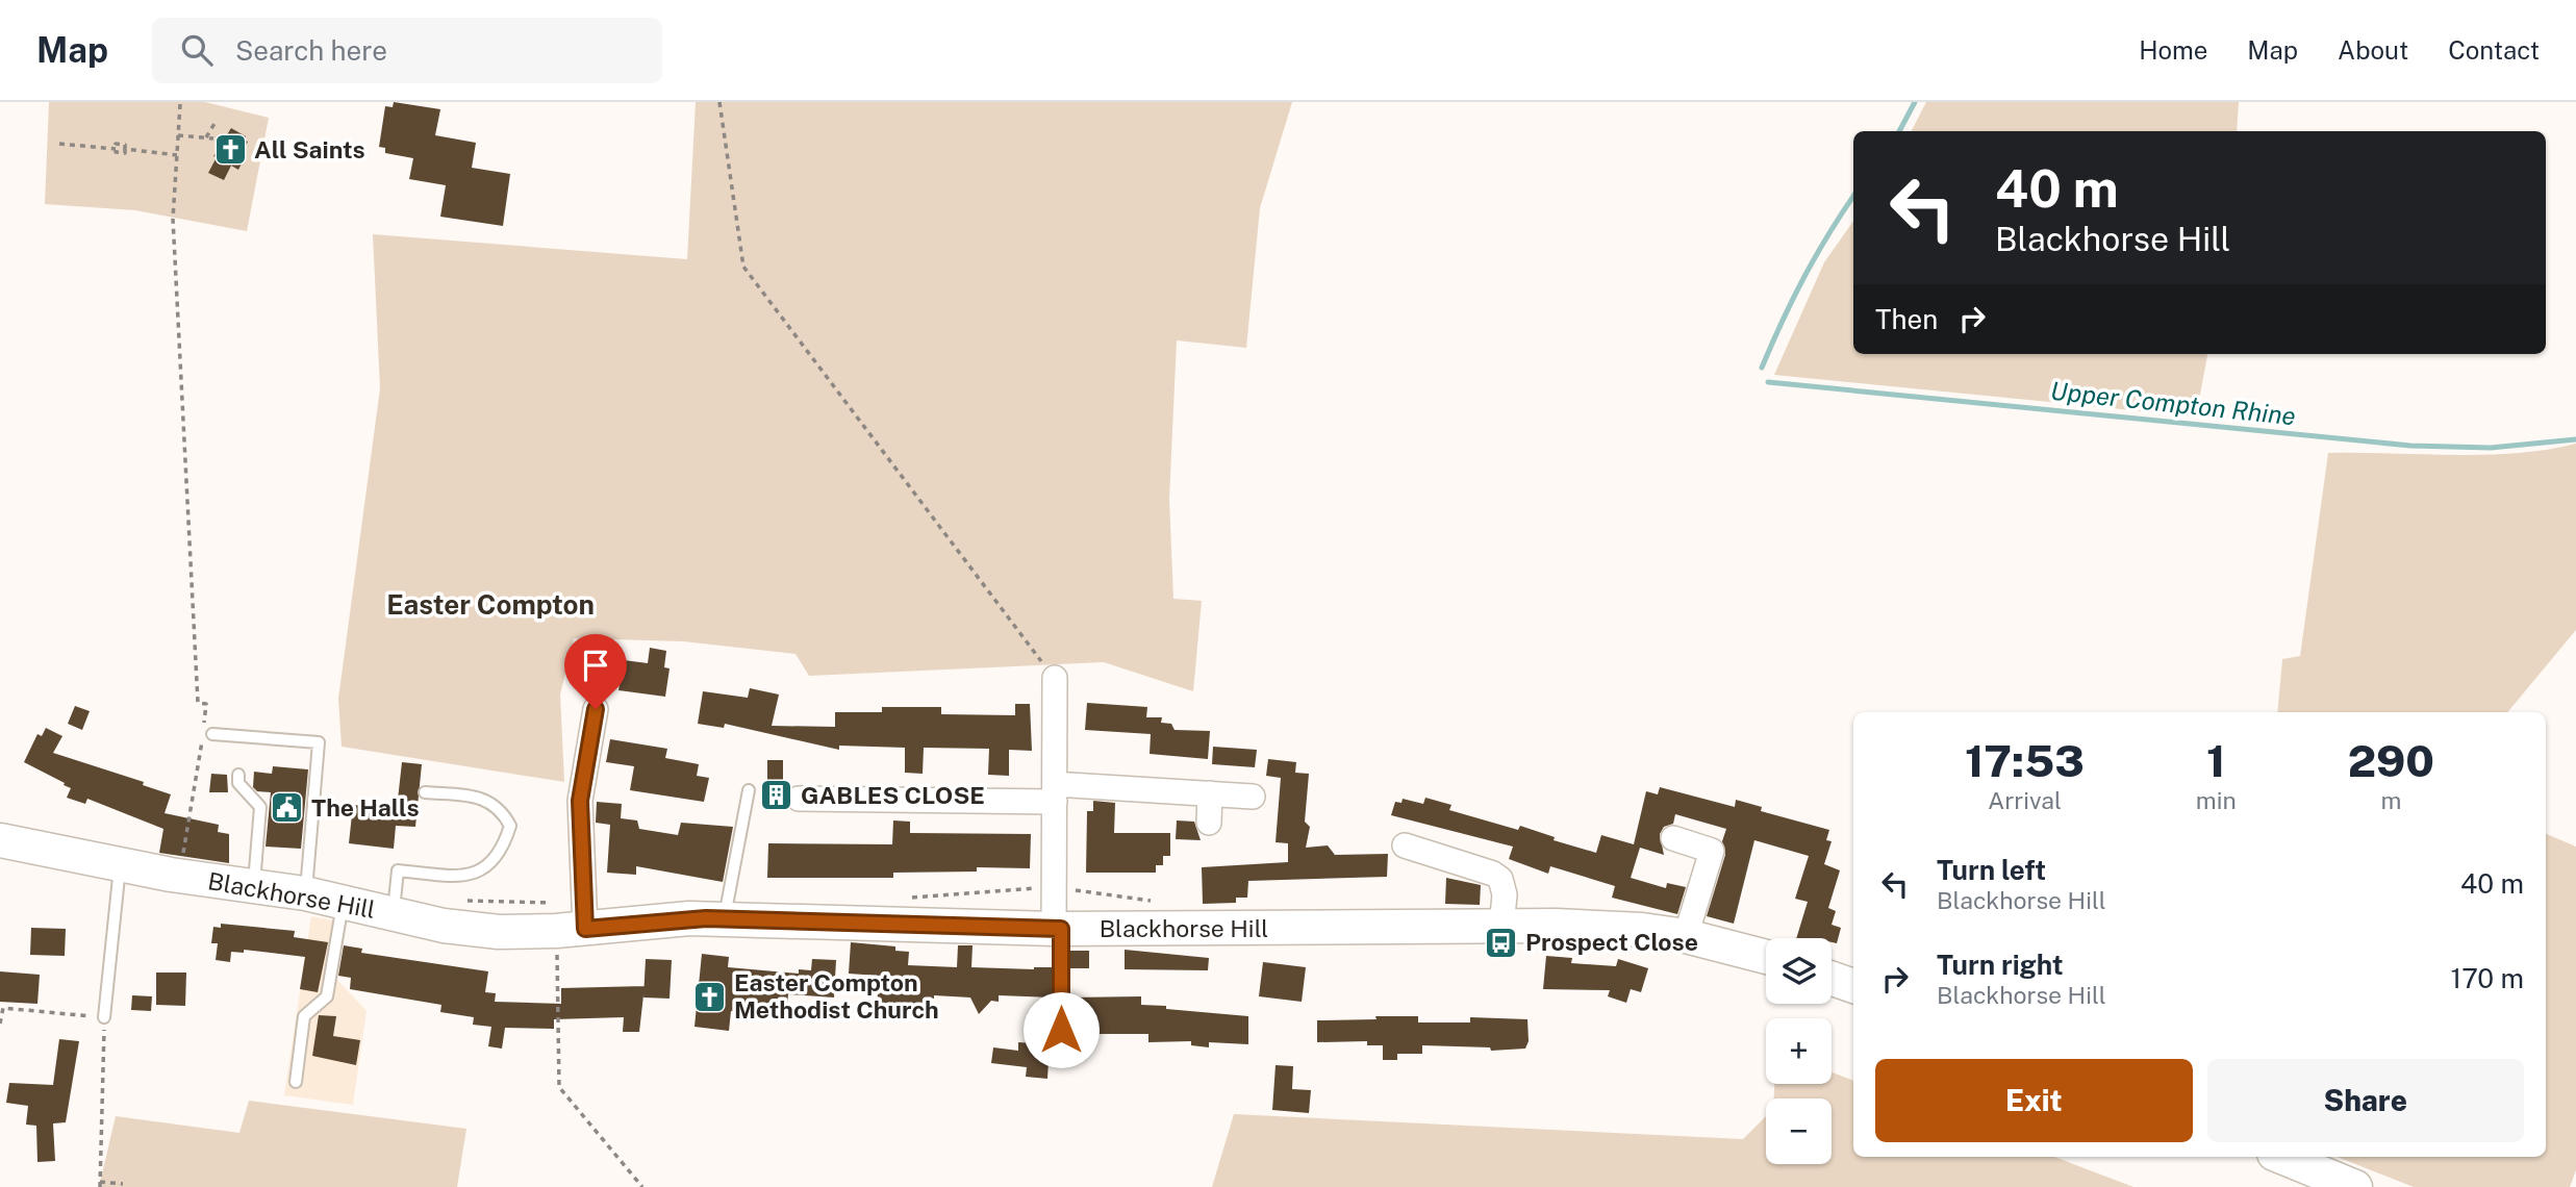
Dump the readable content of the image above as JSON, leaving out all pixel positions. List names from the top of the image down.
{
  "streets": {
    "main road": ["Blackhorse Hill"]
  },
  "districts": ["Easter Compton"],
  "water": ["Upper Compton Rhine"],
  "places": {
    "church": ["All Saints", "Easter Compton Methodist Church"],
    "building": ["GABLES CLOSE"],
    "public building": ["The Halls"],
    "bus stop": ["Prospect Close"]
  },
  "page": {
    "header": "Map",
    "search": "Search here",
    "nav": [
      "Home",
      "Map",
      "About",
      "Contact"
    ],
    "turn": ["40 m", "Blackhorse Hill"],
    "then": "Then",
    "eta": [
      "17:53",
      "Arrival",
      "1",
      "min",
      "290",
      "m"
    ],
    "list": [
      {
        "name": "Turn left",
        "note": "Blackhorse Hill",
        "value": "40 m"
      },
      {
        "name": "Turn right",
        "note": "Blackhorse Hill",
        "value": "170 m"
      }
    ],
    "map_buttons": ["+", "−"],
    "buttons": ["Exit", "Share"]
  }
}
